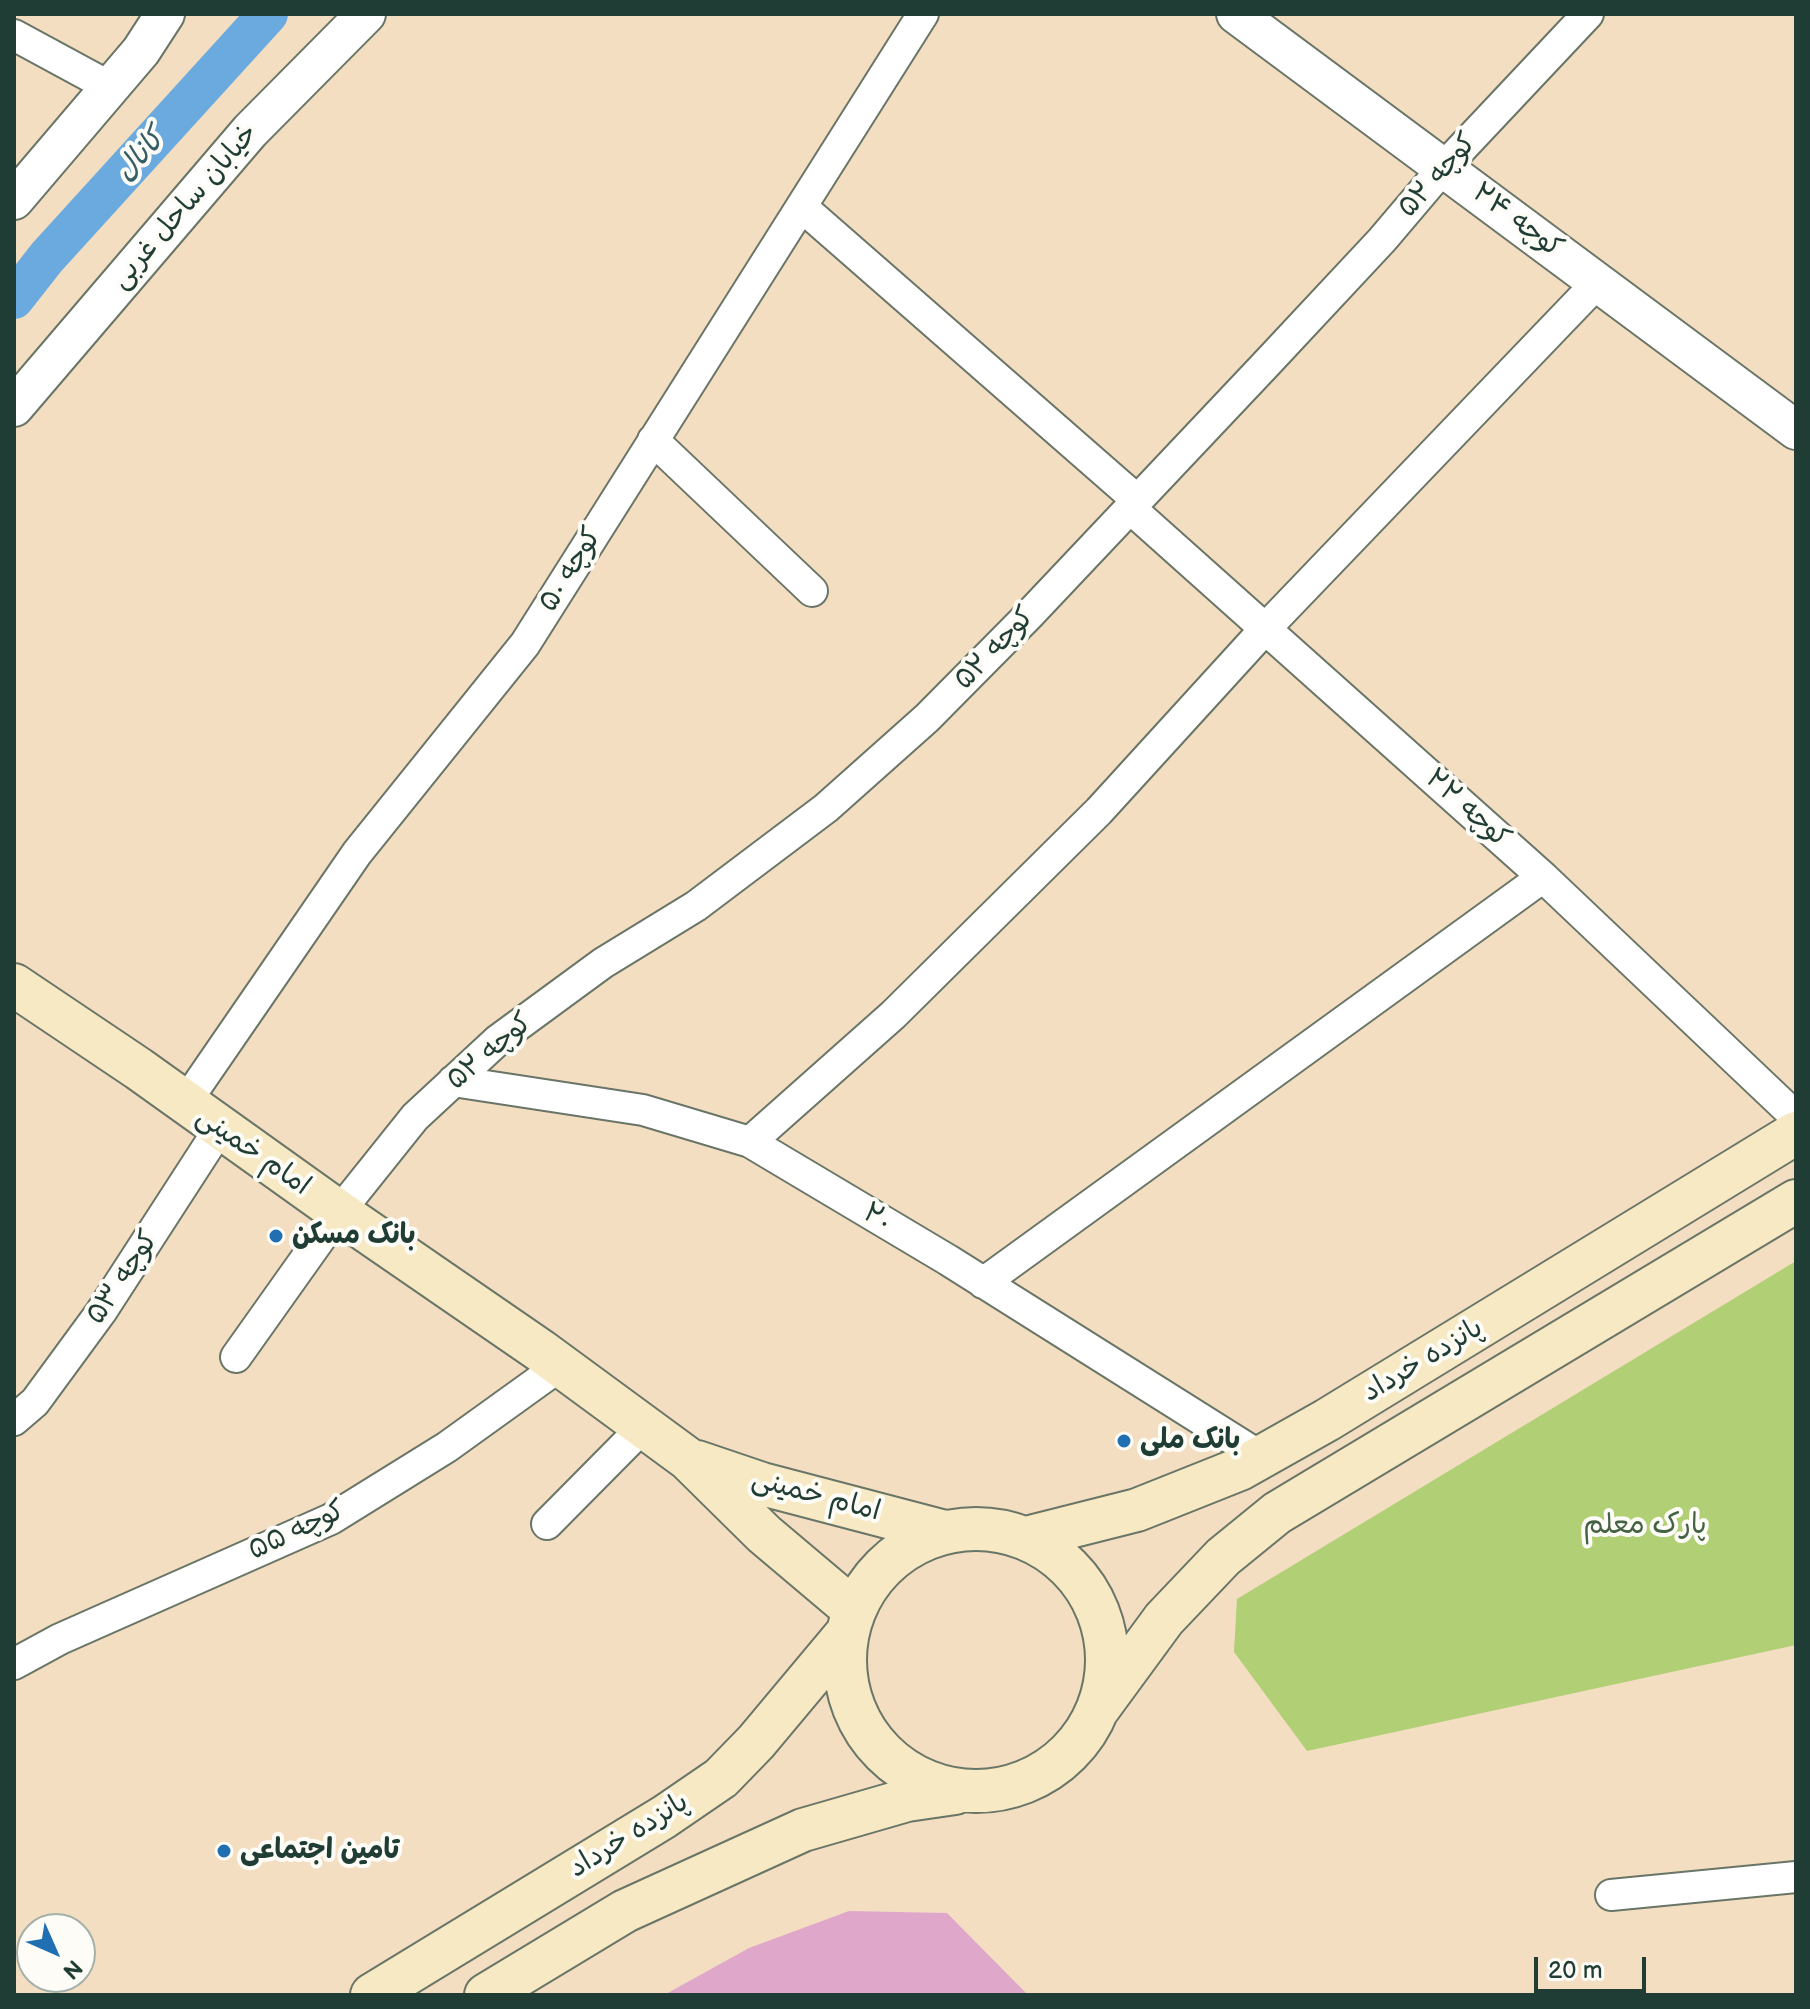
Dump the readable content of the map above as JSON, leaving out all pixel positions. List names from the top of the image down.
{
  "streets": {
    "main road": ["امام خمینی", "پانزده خرداد"],
    "street": [
      "کوچه ۵۲",
      "خیابان ساحل غربی",
      "کوچه ۲۴",
      "کوچه ۵۰",
      "کوچه ۲۲",
      "۲۰",
      "کوچه ۵۳",
      "کوچه ۵۵"
    ]
  },
  "crossings": [
    ["کوچه ۵۲", "کوچه ۲۴"],
    ["کوچه ۵۲", "کوچه ۲۲"],
    ["کوچه ۵۲", "امام خمینی"],
    ["کوچه ۵۲", "۲۰"],
    ["کوچه ۵۰", "کوچه ۲۲"],
    ["کوچه ۵۰", "امام خمینی"],
    ["امام خمینی", "کوچه ۵۳"],
    ["امام خمینی", "پانزده خرداد"],
    ["امام خمینی", "کوچه ۵۵"],
    ["۲۰", "پانزده خرداد"]
  ],
  "water": ["کانال"],
  "parks": ["پارک معلم"],
  "places": ["بانک مسکن", "بانک ملی", "تامین اجتماعی"],
  "scale_bar": "20 m",
  "north": "bottom right"
}
